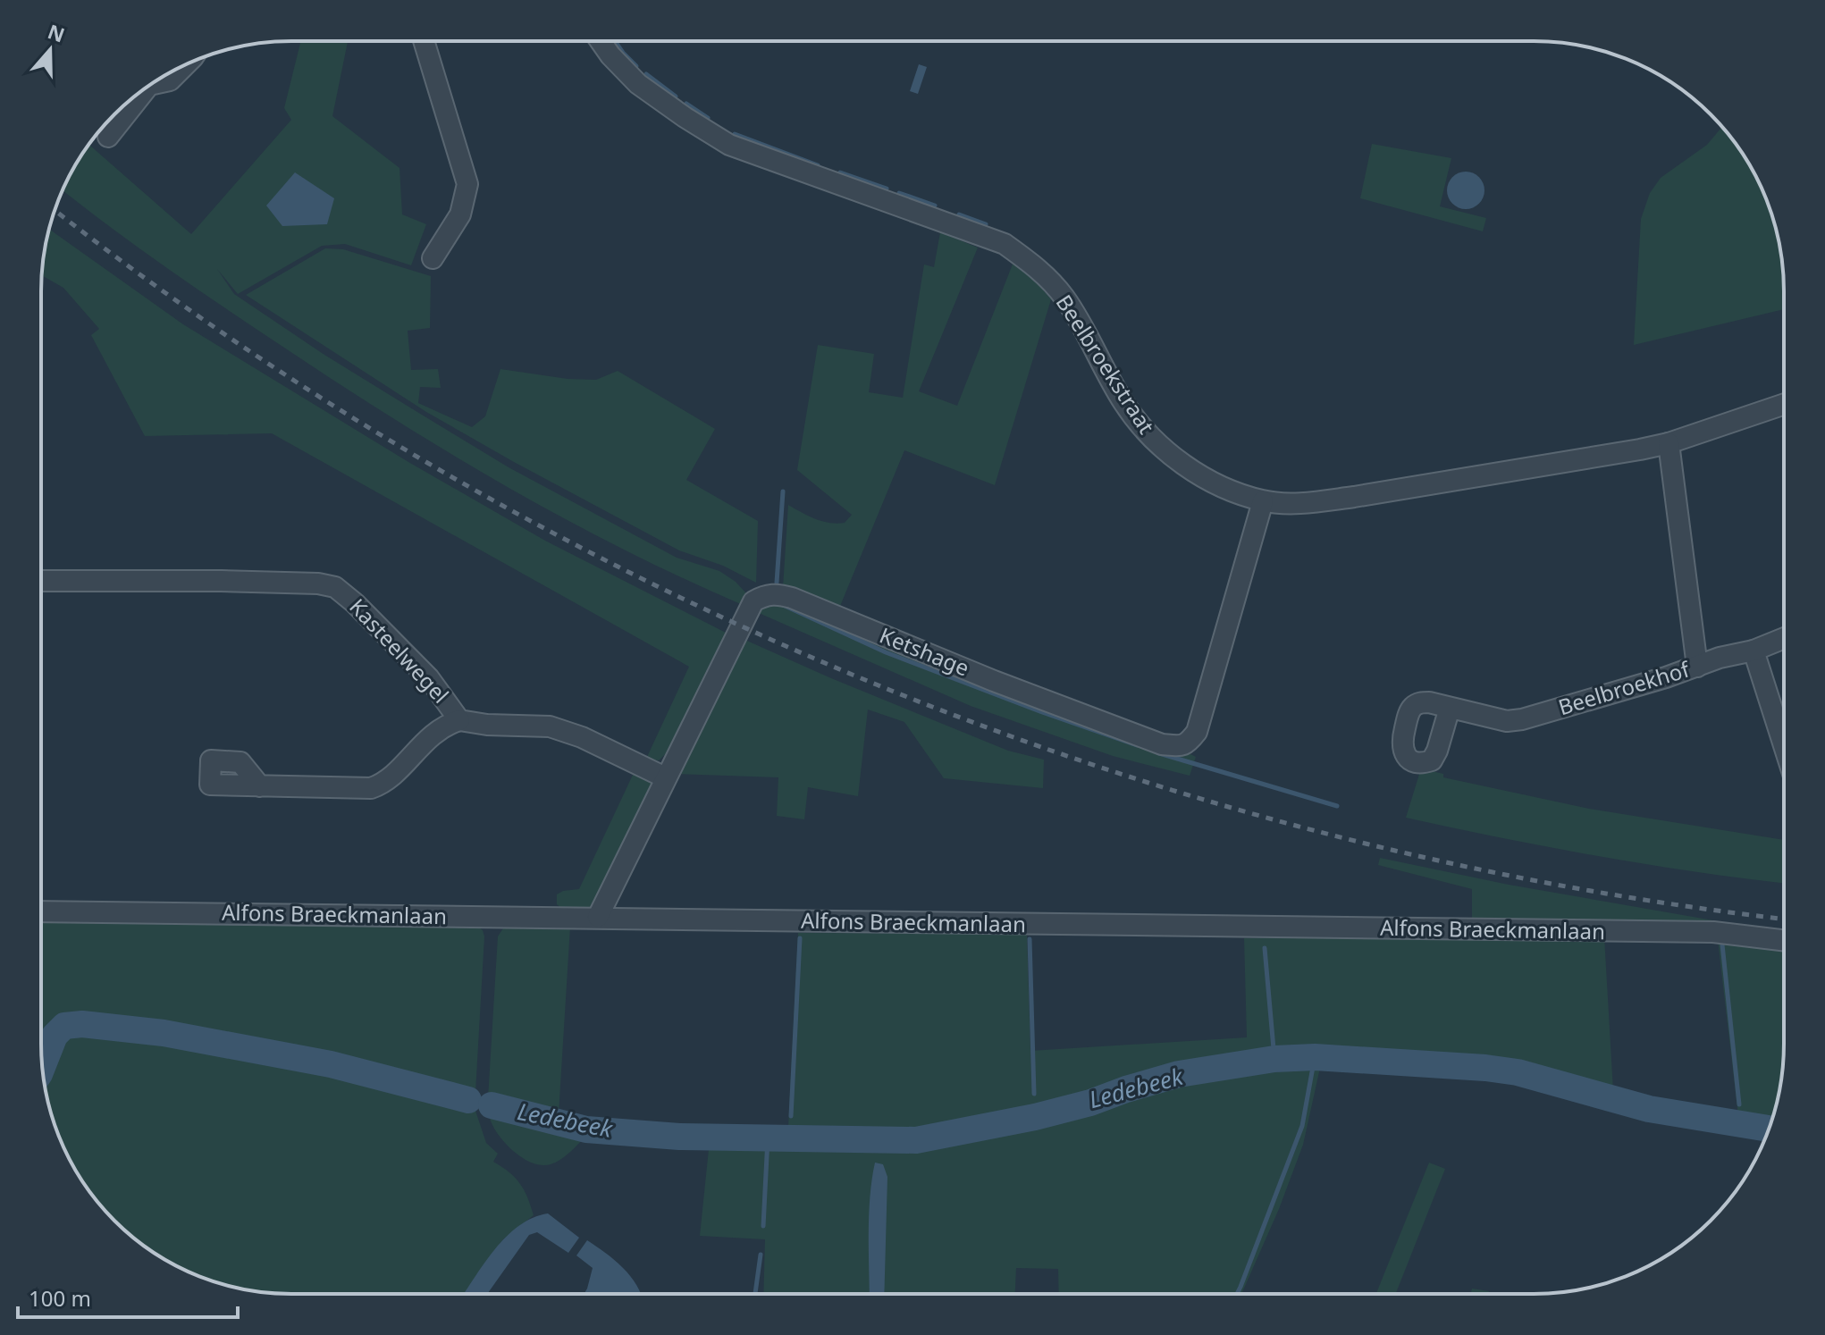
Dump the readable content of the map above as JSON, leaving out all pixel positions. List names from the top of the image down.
{
  "streets": {
    "street": [
      "Beelbroekstraat",
      "Kasteelwegel",
      "Ketshage",
      "Beelbroekhof",
      "Alfons Braeckmanlaan"
    ]
  },
  "crossings": [
    ["Beelbroekstraat", "Ketshage"],
    ["Kasteelwegel", "Ketshage"],
    ["Ketshage", "Alfons Braeckmanlaan"]
  ],
  "water": ["Ledebeek"],
  "scale_bar": "100 m",
  "north": "top"
}
